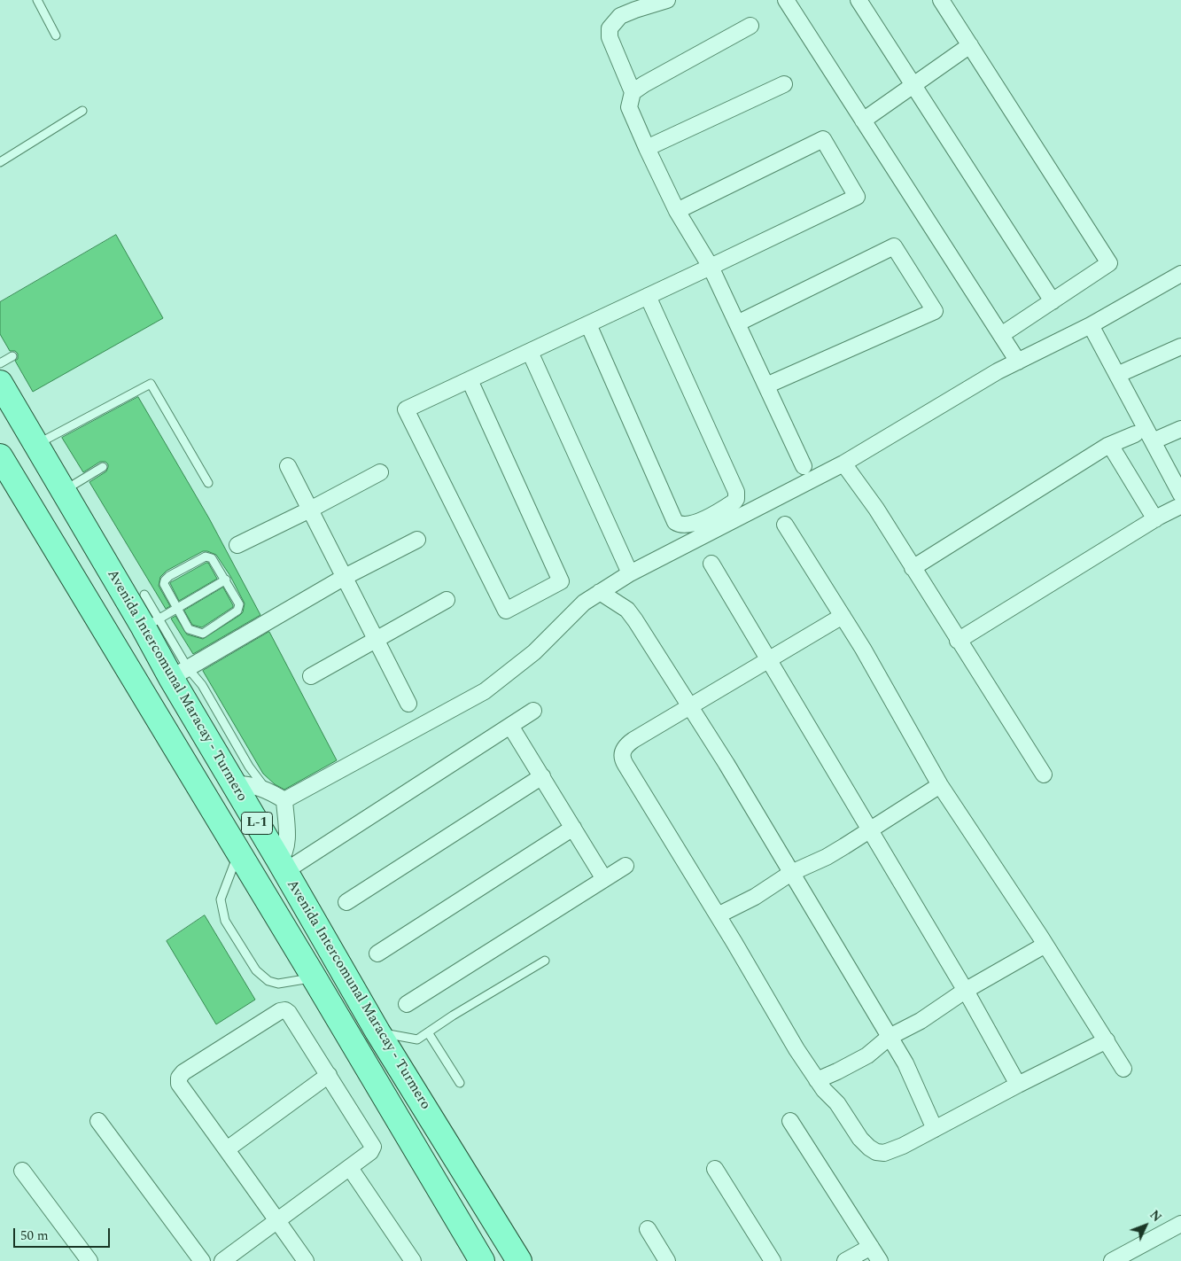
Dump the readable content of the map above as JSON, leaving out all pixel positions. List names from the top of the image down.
{
  "streets": {
    "main road": ["Avenida Intercomunal Maracay - Turmero", "L-1"]
  },
  "scale_bar": "50 m",
  "north": "top right"
}
